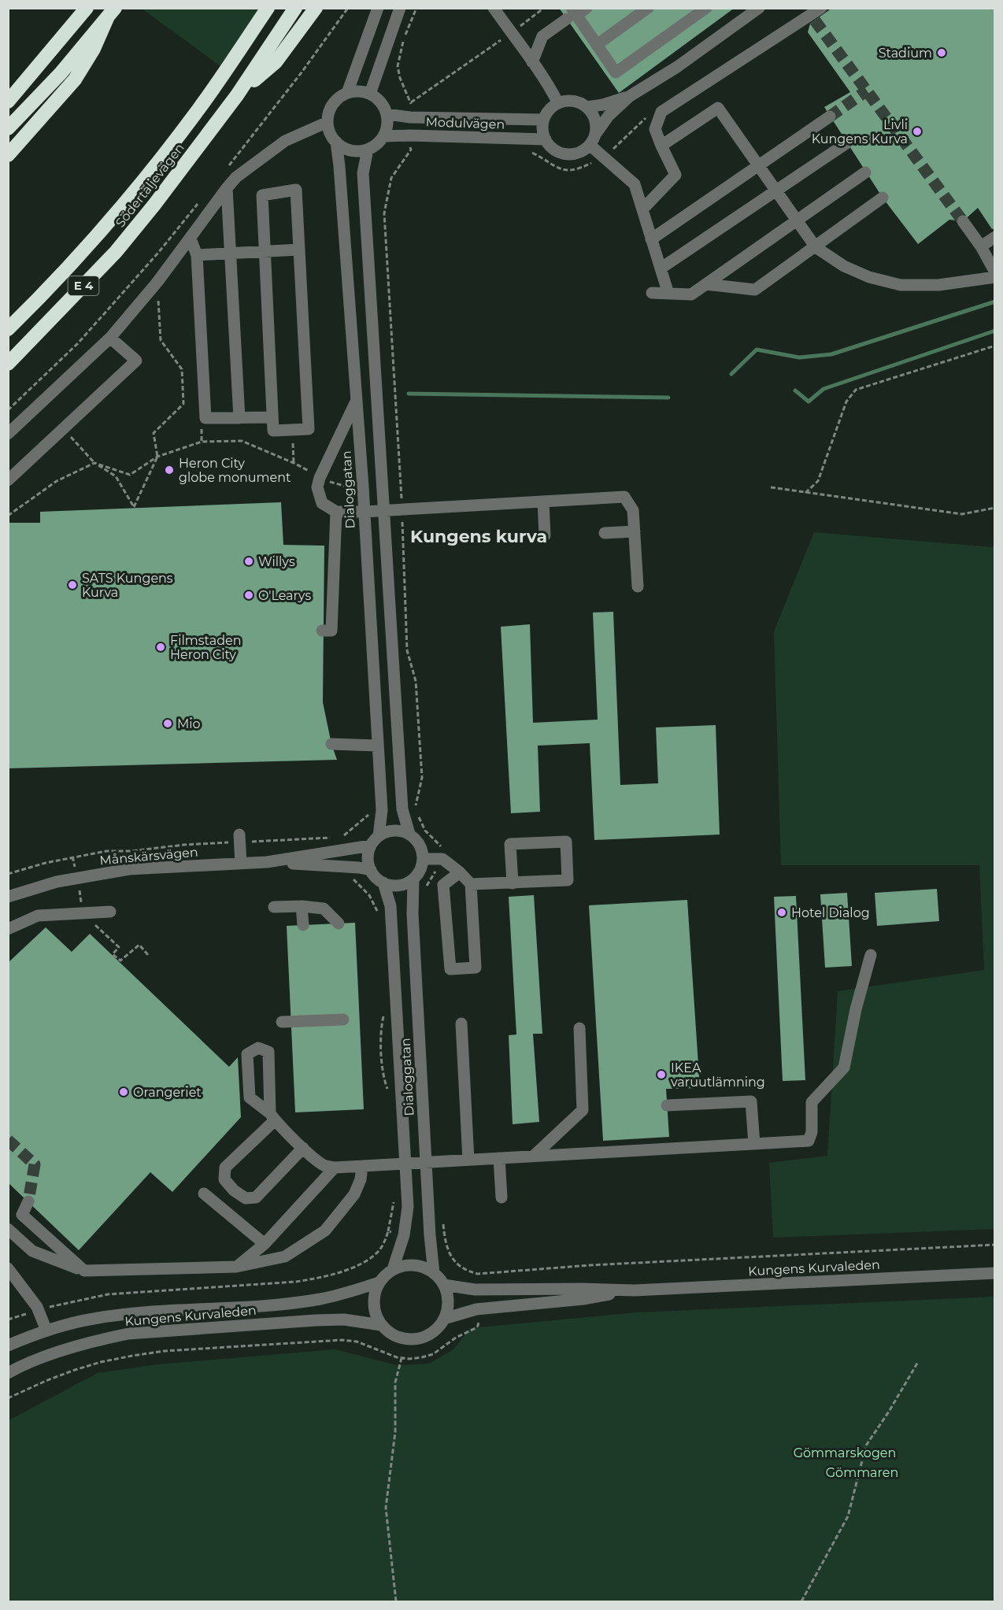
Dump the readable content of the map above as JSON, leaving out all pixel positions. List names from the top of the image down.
{
  "streets": {
    "highway": ["Södertäljevägen", "E 4"],
    "street": [
      "Modulvägen",
      "Dialoggatan",
      "Månskärsvägen",
      "Kungens Kurvaleden"
    ]
  },
  "crossings": [
    ["Modulvägen", "Dialoggatan"],
    ["Dialoggatan", "Månskärsvägen"],
    ["Dialoggatan", "Kungens Kurvaleden"]
  ],
  "districts": ["Kungens kurva"],
  "parks": ["Gömmarskogen", "Gömmaren"],
  "places": [
    "Stadium",
    "Livli Kungens Kurva",
    "Heron City globe monument",
    "Willys",
    "SATS Kungens Kurva",
    "O'Learys",
    "Filmstaden Heron City",
    "Mio",
    "Hotel Dialog",
    "IKEA varuutlämning",
    "Orangeriet"
  ]
}
